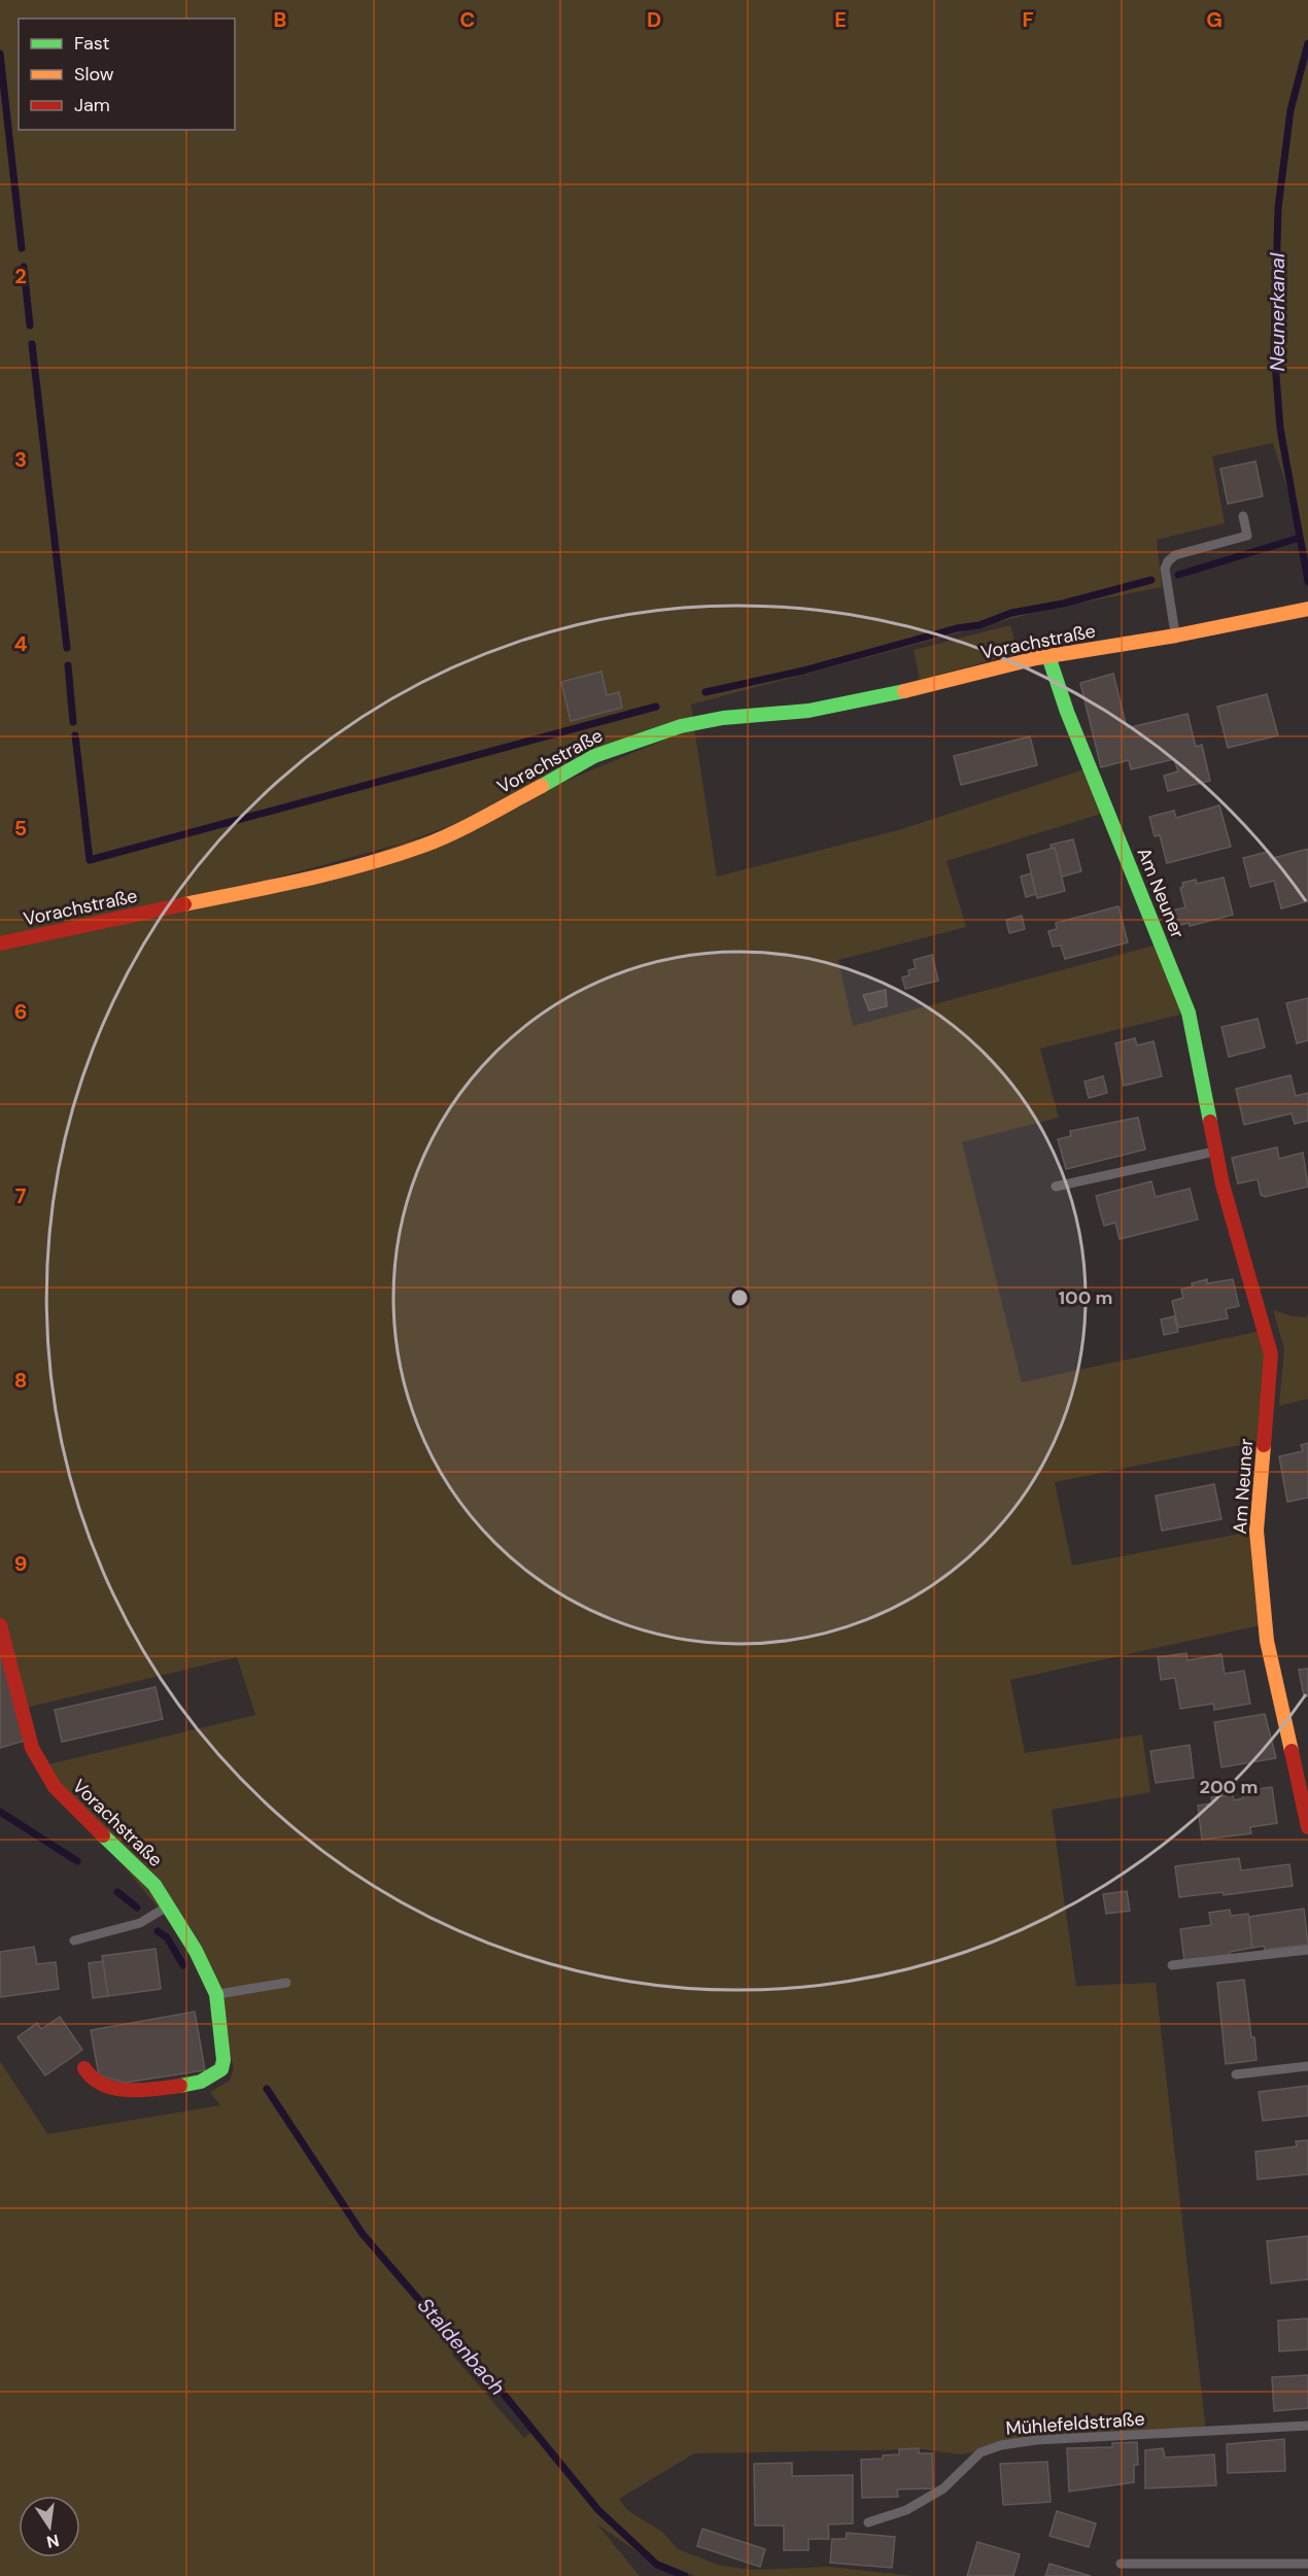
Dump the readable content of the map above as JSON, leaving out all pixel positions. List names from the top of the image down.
{
  "streets": {
    "street": ["Vorachstraße", "Am Neuner"],
    "lane": ["Mühlefeldstraße"]
  },
  "crossings": [
    ["Vorachstraße", "Am Neuner"]
  ],
  "water": ["Neunerkanal", "Staldenbach"],
  "legend": ["Fast", "Slow", "Jam"],
  "north": "bottom",
  "grid": {
    "columns": [
      "B",
      "C",
      "D",
      "E",
      "F",
      "G"
    ],
    "rows": [
      "2",
      "3",
      "4",
      "5",
      "6",
      "7",
      "8",
      "9"
    ]
  },
  "rings": ["100 m", "200 m"]
}
